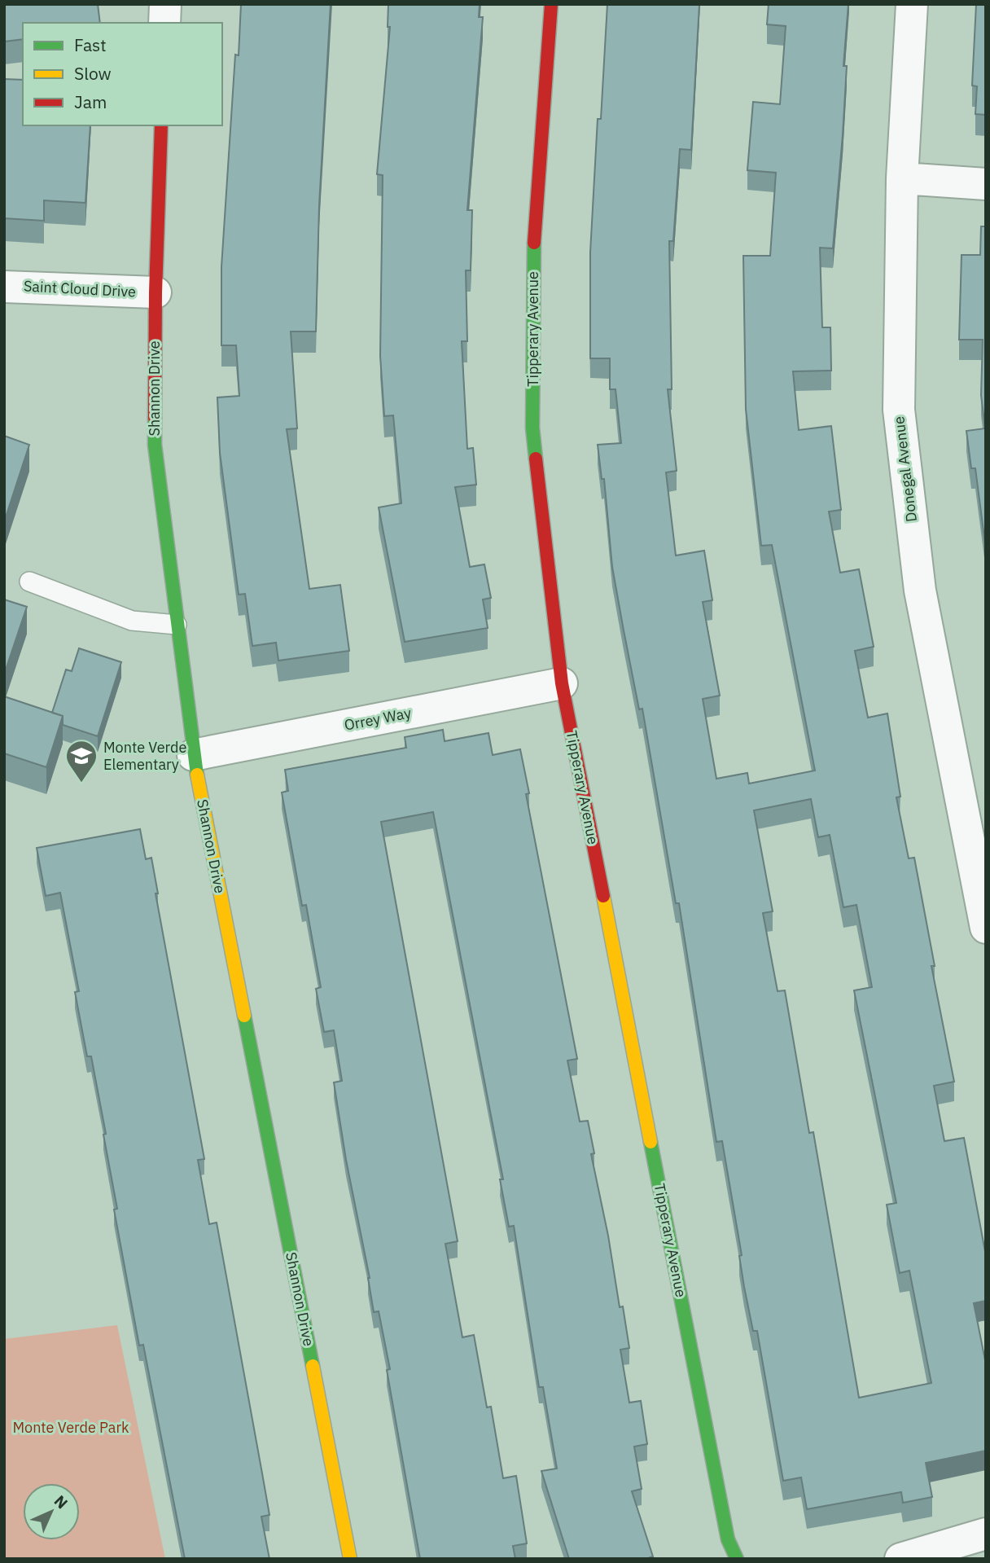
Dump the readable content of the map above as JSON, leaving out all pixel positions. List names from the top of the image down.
{
  "streets": {
    "street": [
      "Saint Cloud Drive",
      "Tipperary Avenue",
      "Shannon Drive",
      "Donegal Avenue",
      "Orrey Way"
    ]
  },
  "crossings": [
    ["Saint Cloud Drive", "Shannon Drive"],
    ["Tipperary Avenue", "Orrey Way"],
    ["Shannon Drive", "Orrey Way"]
  ],
  "parks": ["Monte Verde Park"],
  "places": {
    "school or university": ["Monte Verde Elementary"]
  },
  "legend": ["Fast", "Slow", "Jam"],
  "north": "top right"
}
